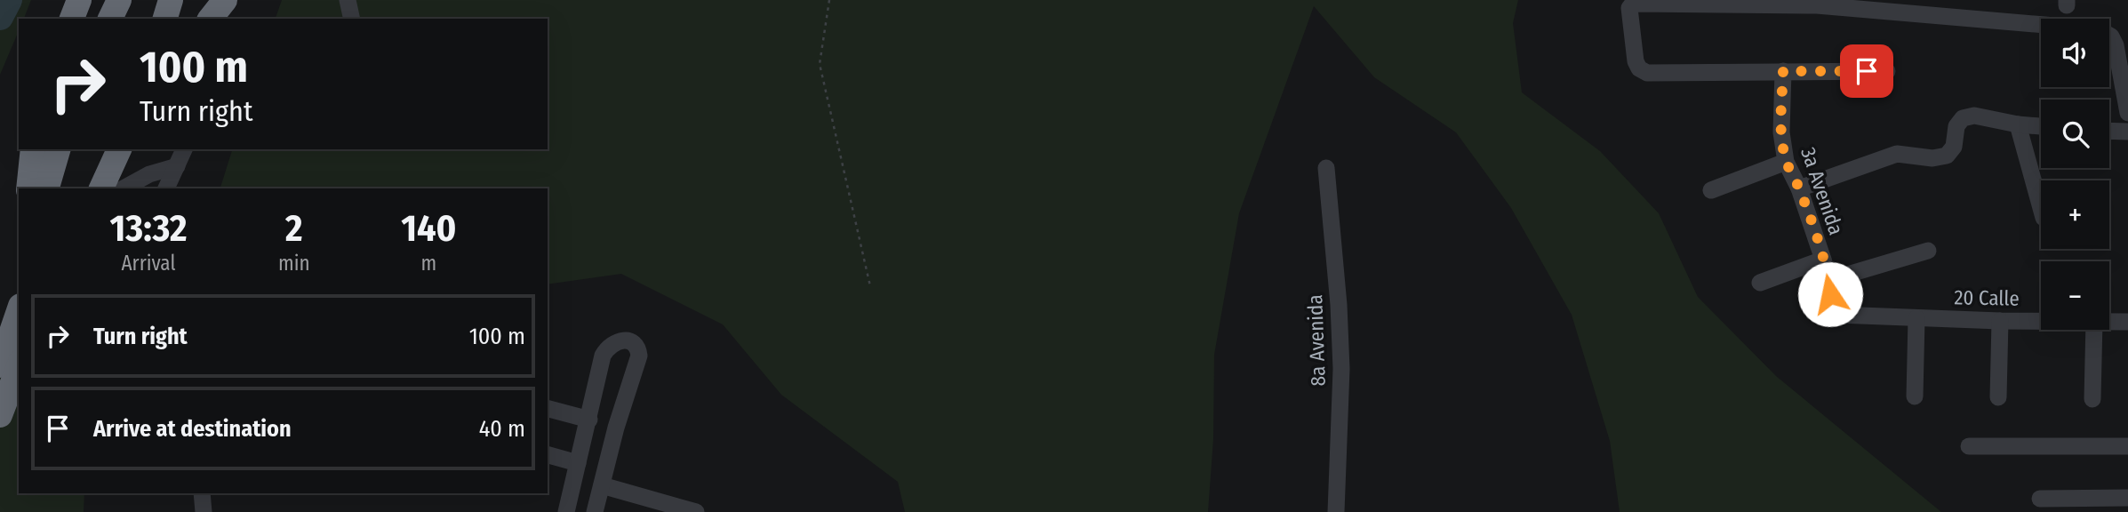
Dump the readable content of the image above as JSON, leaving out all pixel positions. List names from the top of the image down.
{
  "streets": {
    "street": ["3a Avenida", "20 Calle", "8a Avenida"]
  },
  "crossings": [
    ["3a Avenida", "20 Calle"]
  ],
  "page": {
    "map_buttons": ["+", "−"],
    "turn": ["100 m", "Turn right"],
    "eta": [
      "13:32",
      "Arrival",
      "2",
      "min",
      "140",
      "m"
    ],
    "list": [
      {
        "name": "Turn right",
        "value": "100 m"
      },
      {
        "name": "Arrive at destination",
        "value": "40 m"
      }
    ]
  }
}
